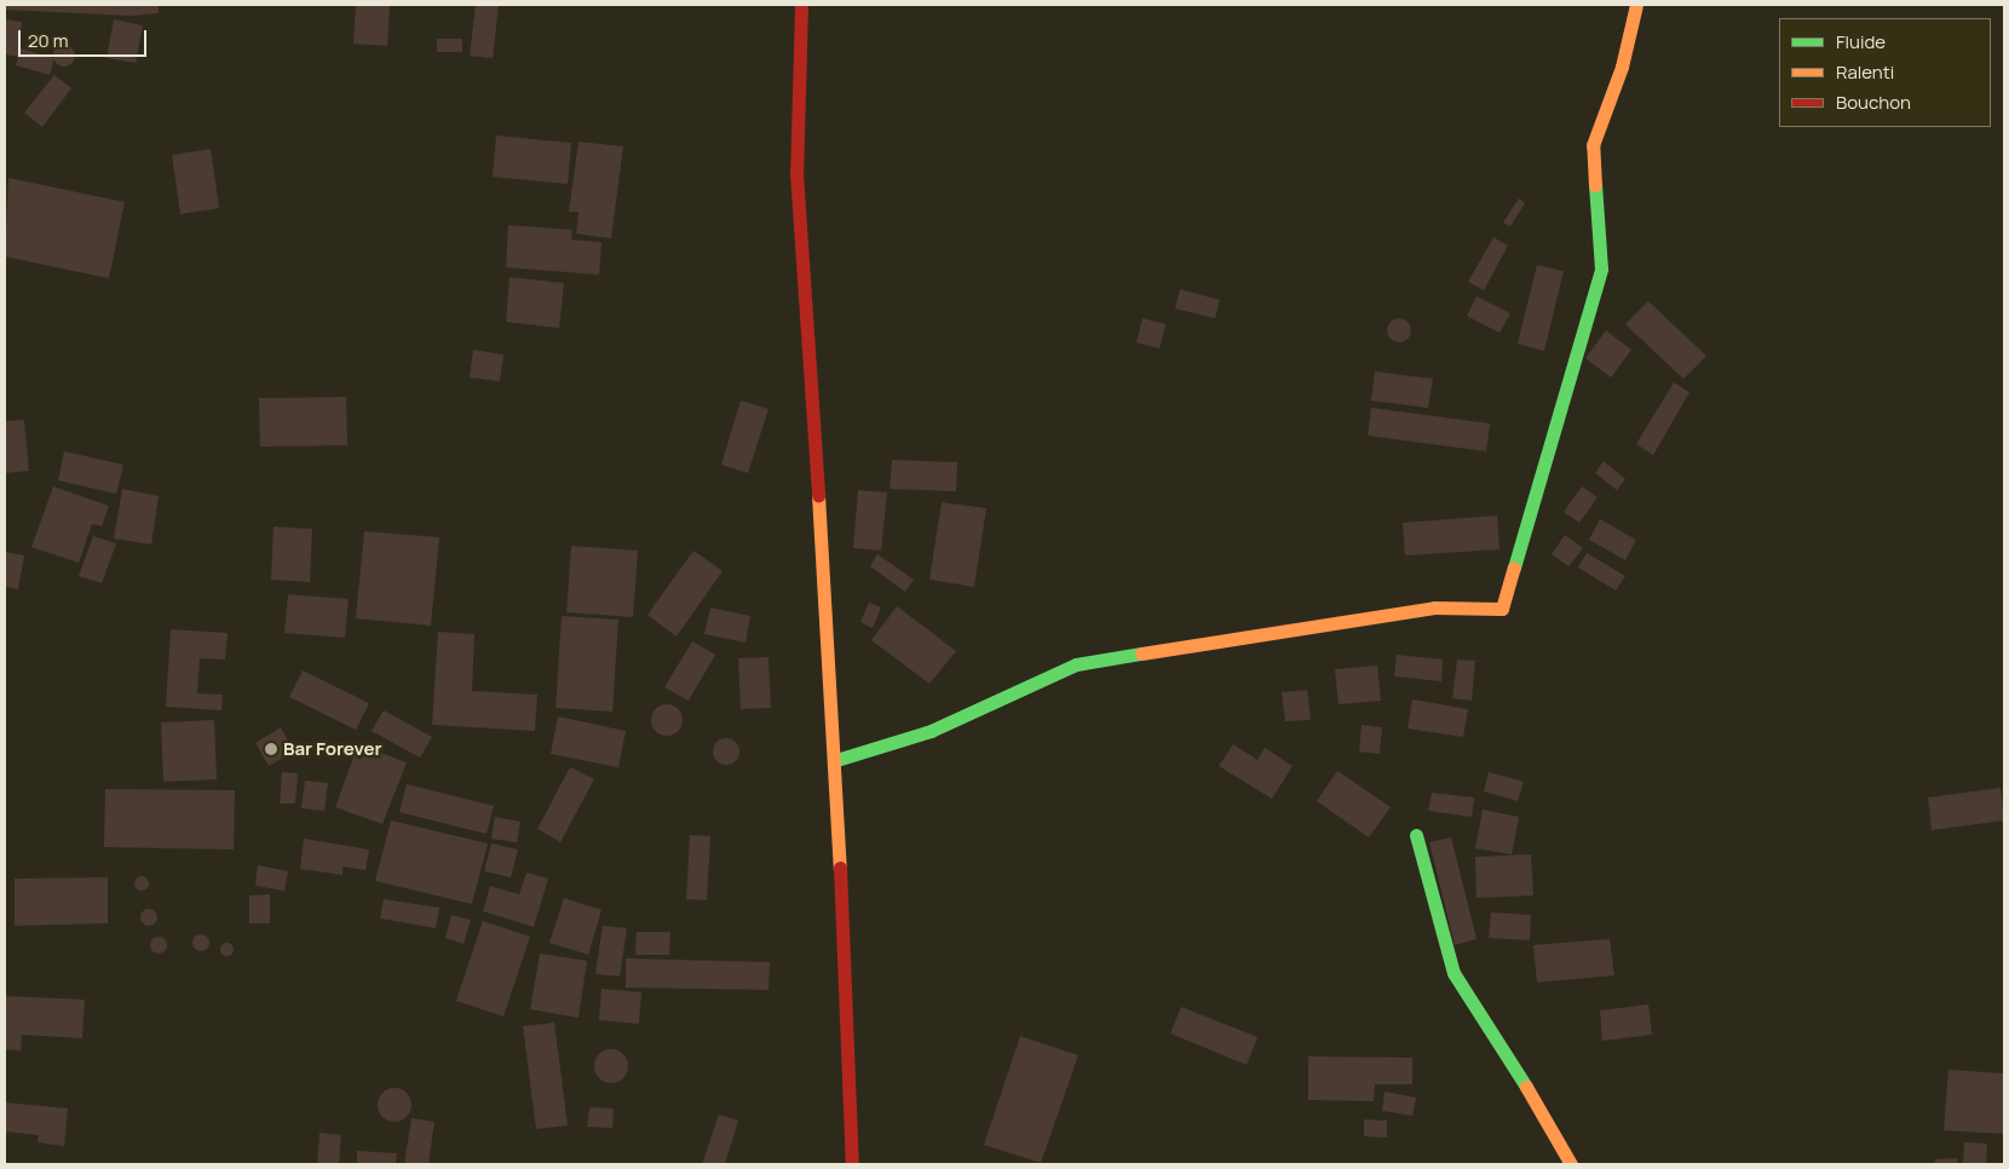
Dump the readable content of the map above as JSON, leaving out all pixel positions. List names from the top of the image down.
{
  "places": ["Bar Forever"],
  "legend": ["Fluide", "Ralenti", "Bouchon"],
  "scale_bar": "20 m"
}
